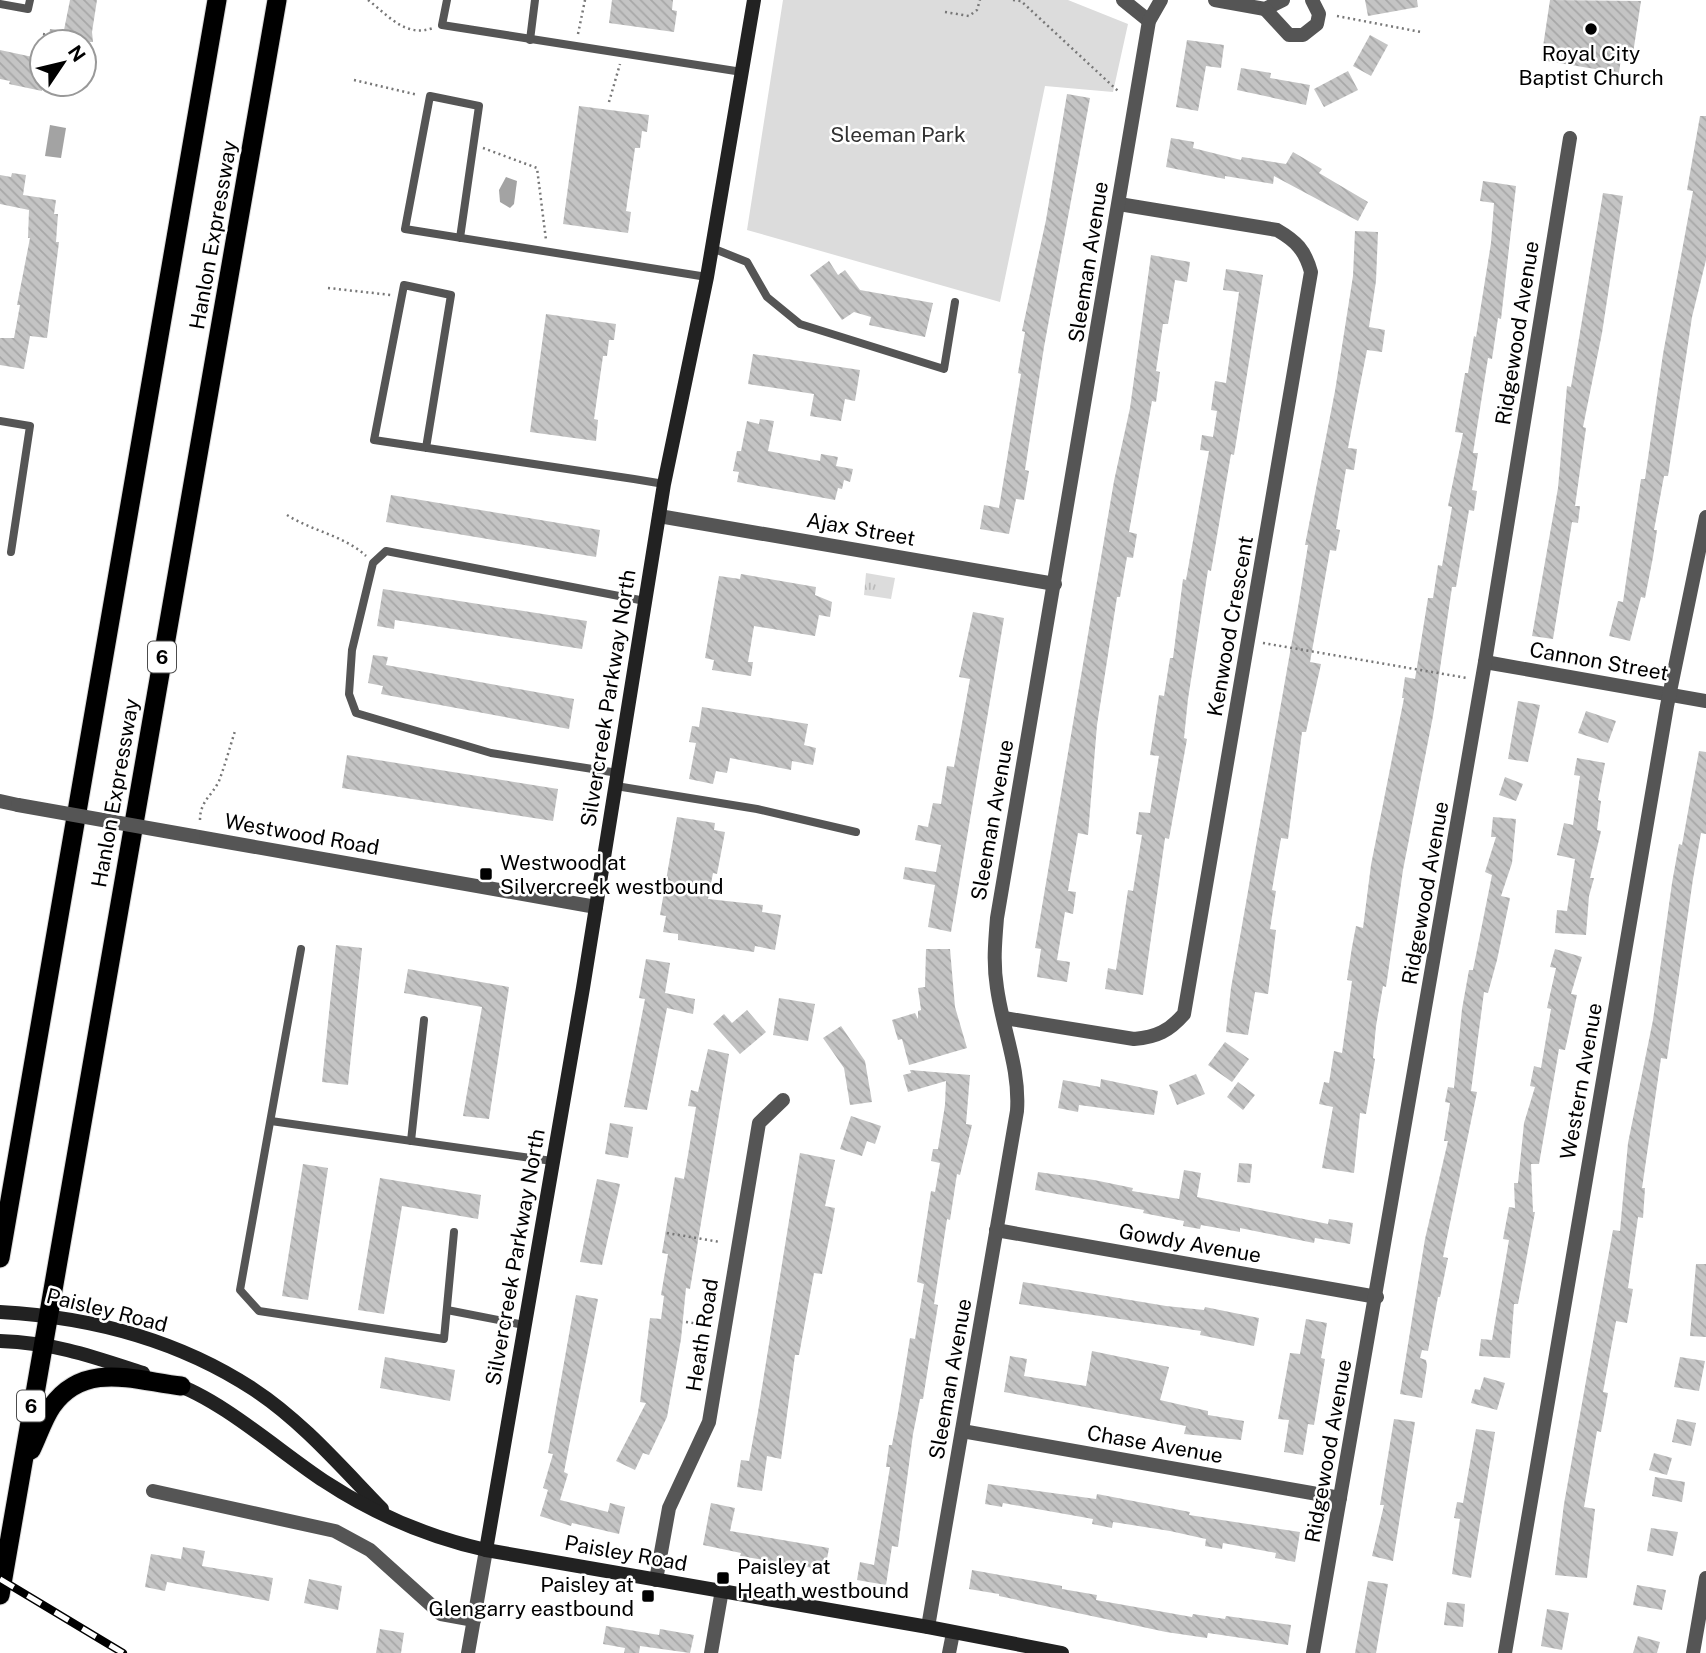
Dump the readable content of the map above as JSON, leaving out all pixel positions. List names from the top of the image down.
{
  "streets": {
    "highway": ["Hanlon Expressway", "6"],
    "main road": ["Silvercreek Parkway North", "Paisley Road"],
    "street": [
      "Sleeman Avenue",
      "Ridgewood Avenue",
      "Ajax Street",
      "Kenwood Crescent",
      "Cannon Street",
      "Westwood Road",
      "Western Avenue",
      "Gowdy Avenue",
      "Heath Road",
      "Chase Avenue"
    ]
  },
  "crossings": [
    ["Hanlon Expressway", "Paisley Road"],
    ["Sleeman Avenue", "Ajax Street"],
    ["Sleeman Avenue", "Kenwood Crescent"],
    ["Sleeman Avenue", "Gowdy Avenue"],
    ["Sleeman Avenue", "Paisley Road"],
    ["Sleeman Avenue", "Chase Avenue"],
    ["Ridgewood Avenue", "Cannon Street"],
    ["Ridgewood Avenue", "Gowdy Avenue"],
    ["Ridgewood Avenue", "Chase Avenue"],
    ["Ajax Street", "Silvercreek Parkway North"],
    ["Cannon Street", "Western Avenue"],
    ["Silvercreek Parkway North", "Westwood Road"],
    ["Silvercreek Parkway North", "Paisley Road"],
    ["Paisley Road", "Heath Road"]
  ],
  "parks": ["Sleeman Park"],
  "places": {
    "other": ["Royal City Baptist Church"],
    "transit": ["Westwood at Silvercreek westbound", "Paisley at Heath westbound", "Paisley at Glengarry eastbound"]
  },
  "north": "top right"
}
